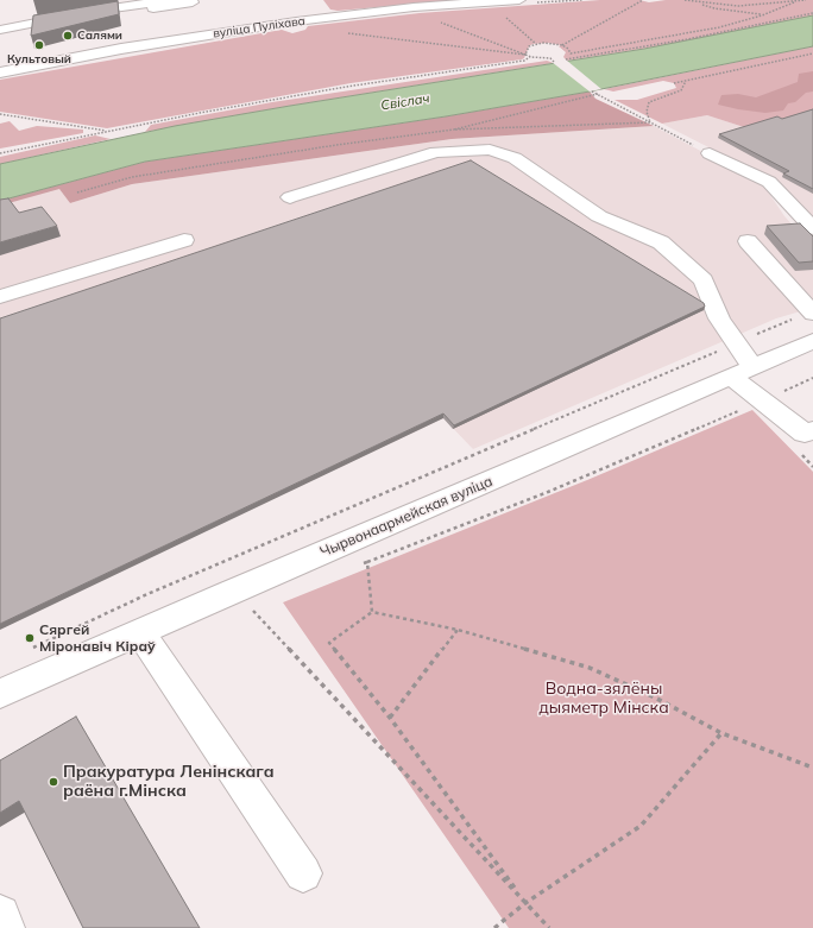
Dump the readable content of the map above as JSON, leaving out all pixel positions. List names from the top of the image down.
{
  "streets": {
    "street": ["вуліца Пуліхава", "Чырвонаармейская вуліца"]
  },
  "water": ["Свіслач"],
  "parks": ["Водна-зялёны дыяметр Мінска"],
  "places": [
    "Салями",
    "Культовый",
    "Сяргей Міронавіч Кіраў",
    "Пракуратура Ленінскага раёна г.Мінска"
  ]
}
